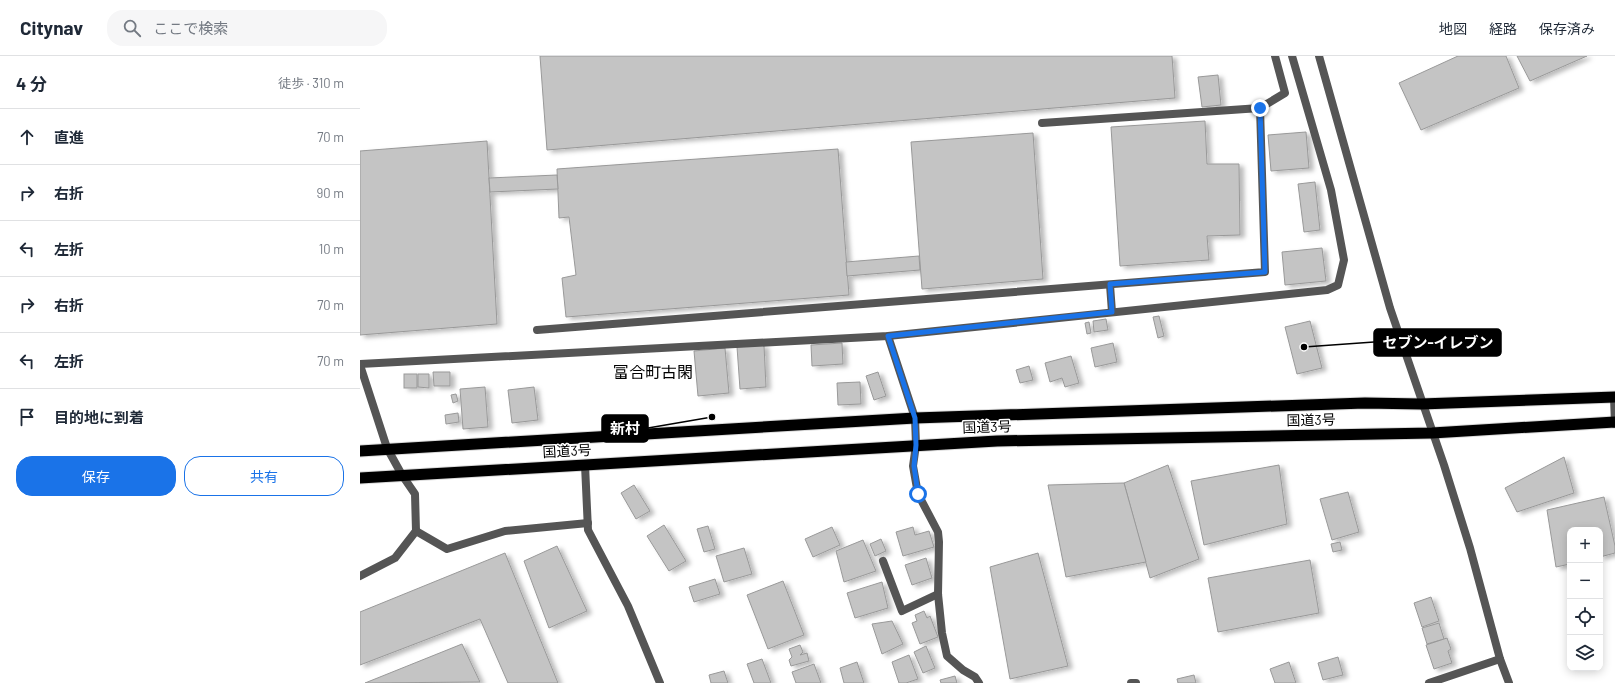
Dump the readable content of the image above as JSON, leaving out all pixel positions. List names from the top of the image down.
{
  "streets": {
    "highway": ["国道3号"]
  },
  "districts": ["富合町古閑"],
  "places": ["セブン-イレブン", "新村"],
  "page": {
    "header": "Citynav",
    "search": "ここで検索",
    "nav": ["地図", "経路", "保存済み"],
    "heading": ["4 分", "徒歩 · 310 m"],
    "list": [
      ["直進", "70 m"],
      ["右折", "90 m"],
      ["左折", "10 m"],
      ["右折", "70 m"],
      ["左折", "70 m"],
      "目的地に到着"
    ],
    "buttons": ["保存", "共有"],
    "map_buttons": ["+", "−"]
  }
}
